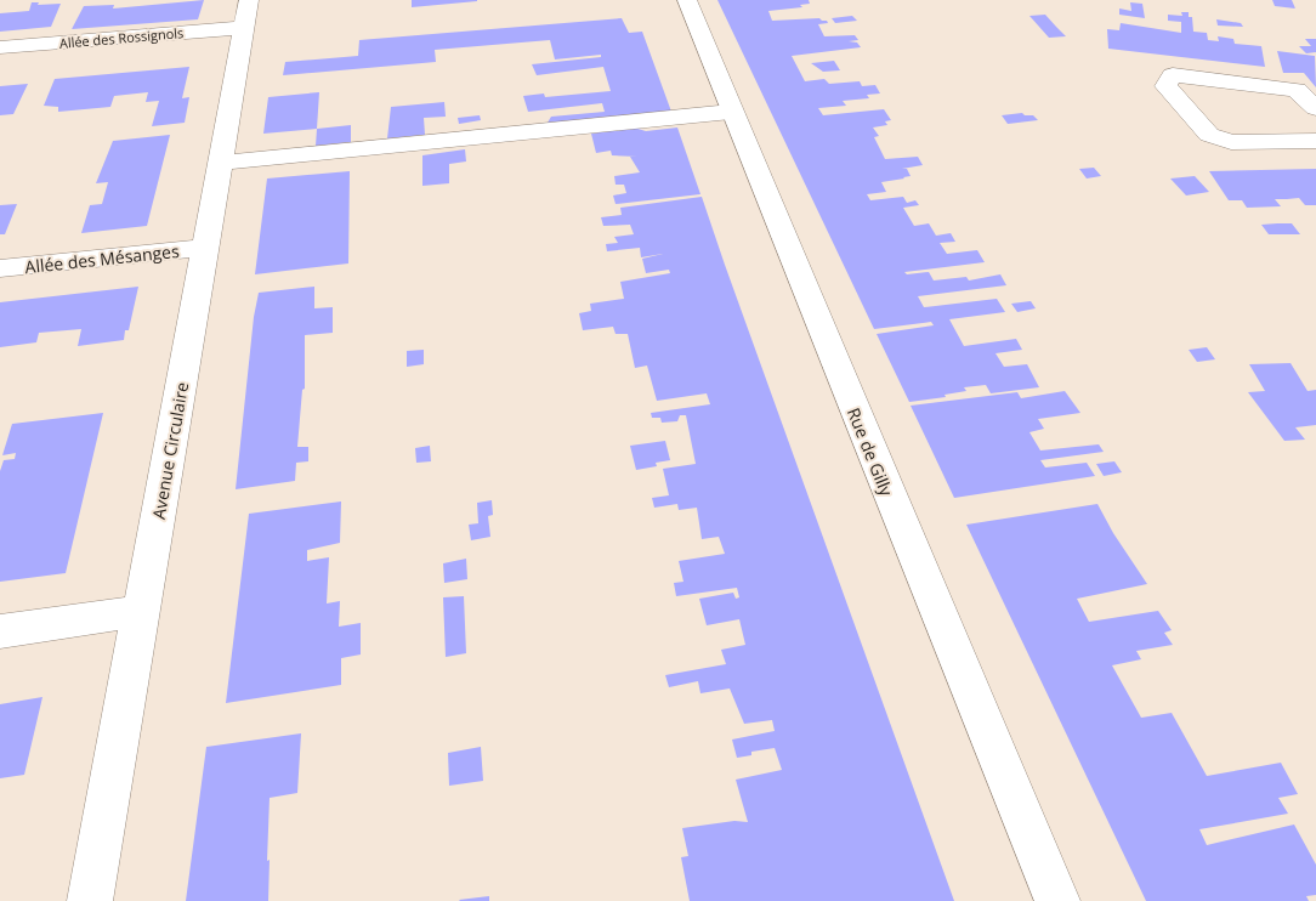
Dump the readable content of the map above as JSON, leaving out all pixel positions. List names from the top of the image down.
{
  "streets": {
    "street": [
      "Allée des Rossignols",
      "Allée des Mésanges",
      "Avenue Circulaire",
      "Rue de Gilly"
    ]
  },
  "crossings": [
    ["Allée des Rossignols", "Avenue Circulaire"],
    ["Allée des Mésanges", "Avenue Circulaire"]
  ]
}
